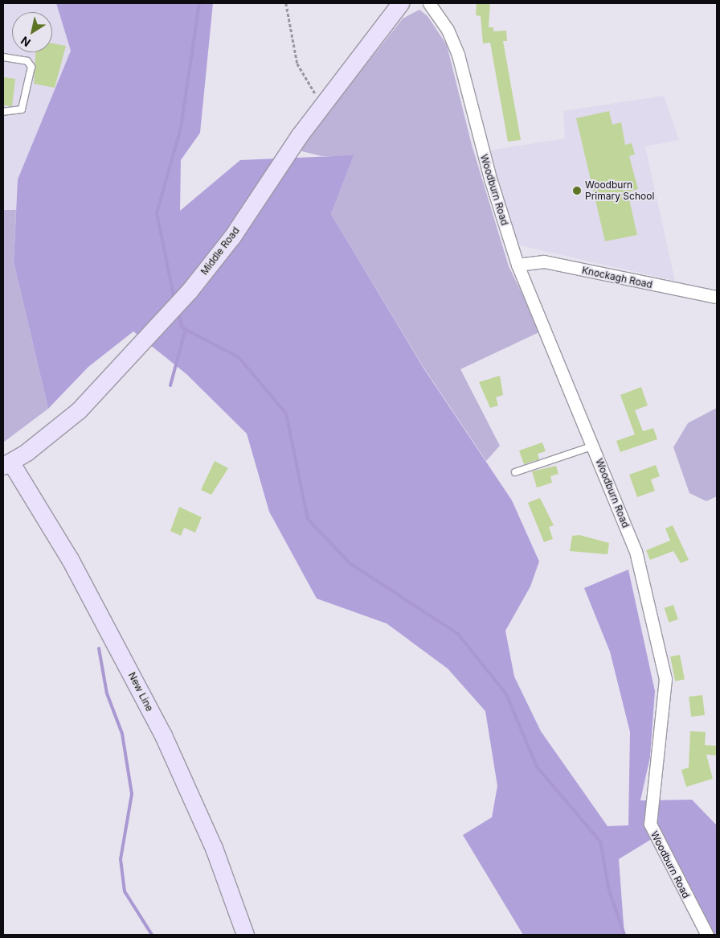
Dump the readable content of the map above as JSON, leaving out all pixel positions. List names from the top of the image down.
{
  "streets": {
    "main road": ["Middle Road", "New Line"],
    "street": ["Woodburn Road", "Knockagh Road"]
  },
  "crossings": [
    ["Woodburn Road", "Knockagh Road"],
    ["Middle Road", "New Line"]
  ],
  "places": ["Woodburn Primary School"],
  "north": "bottom left"
}
